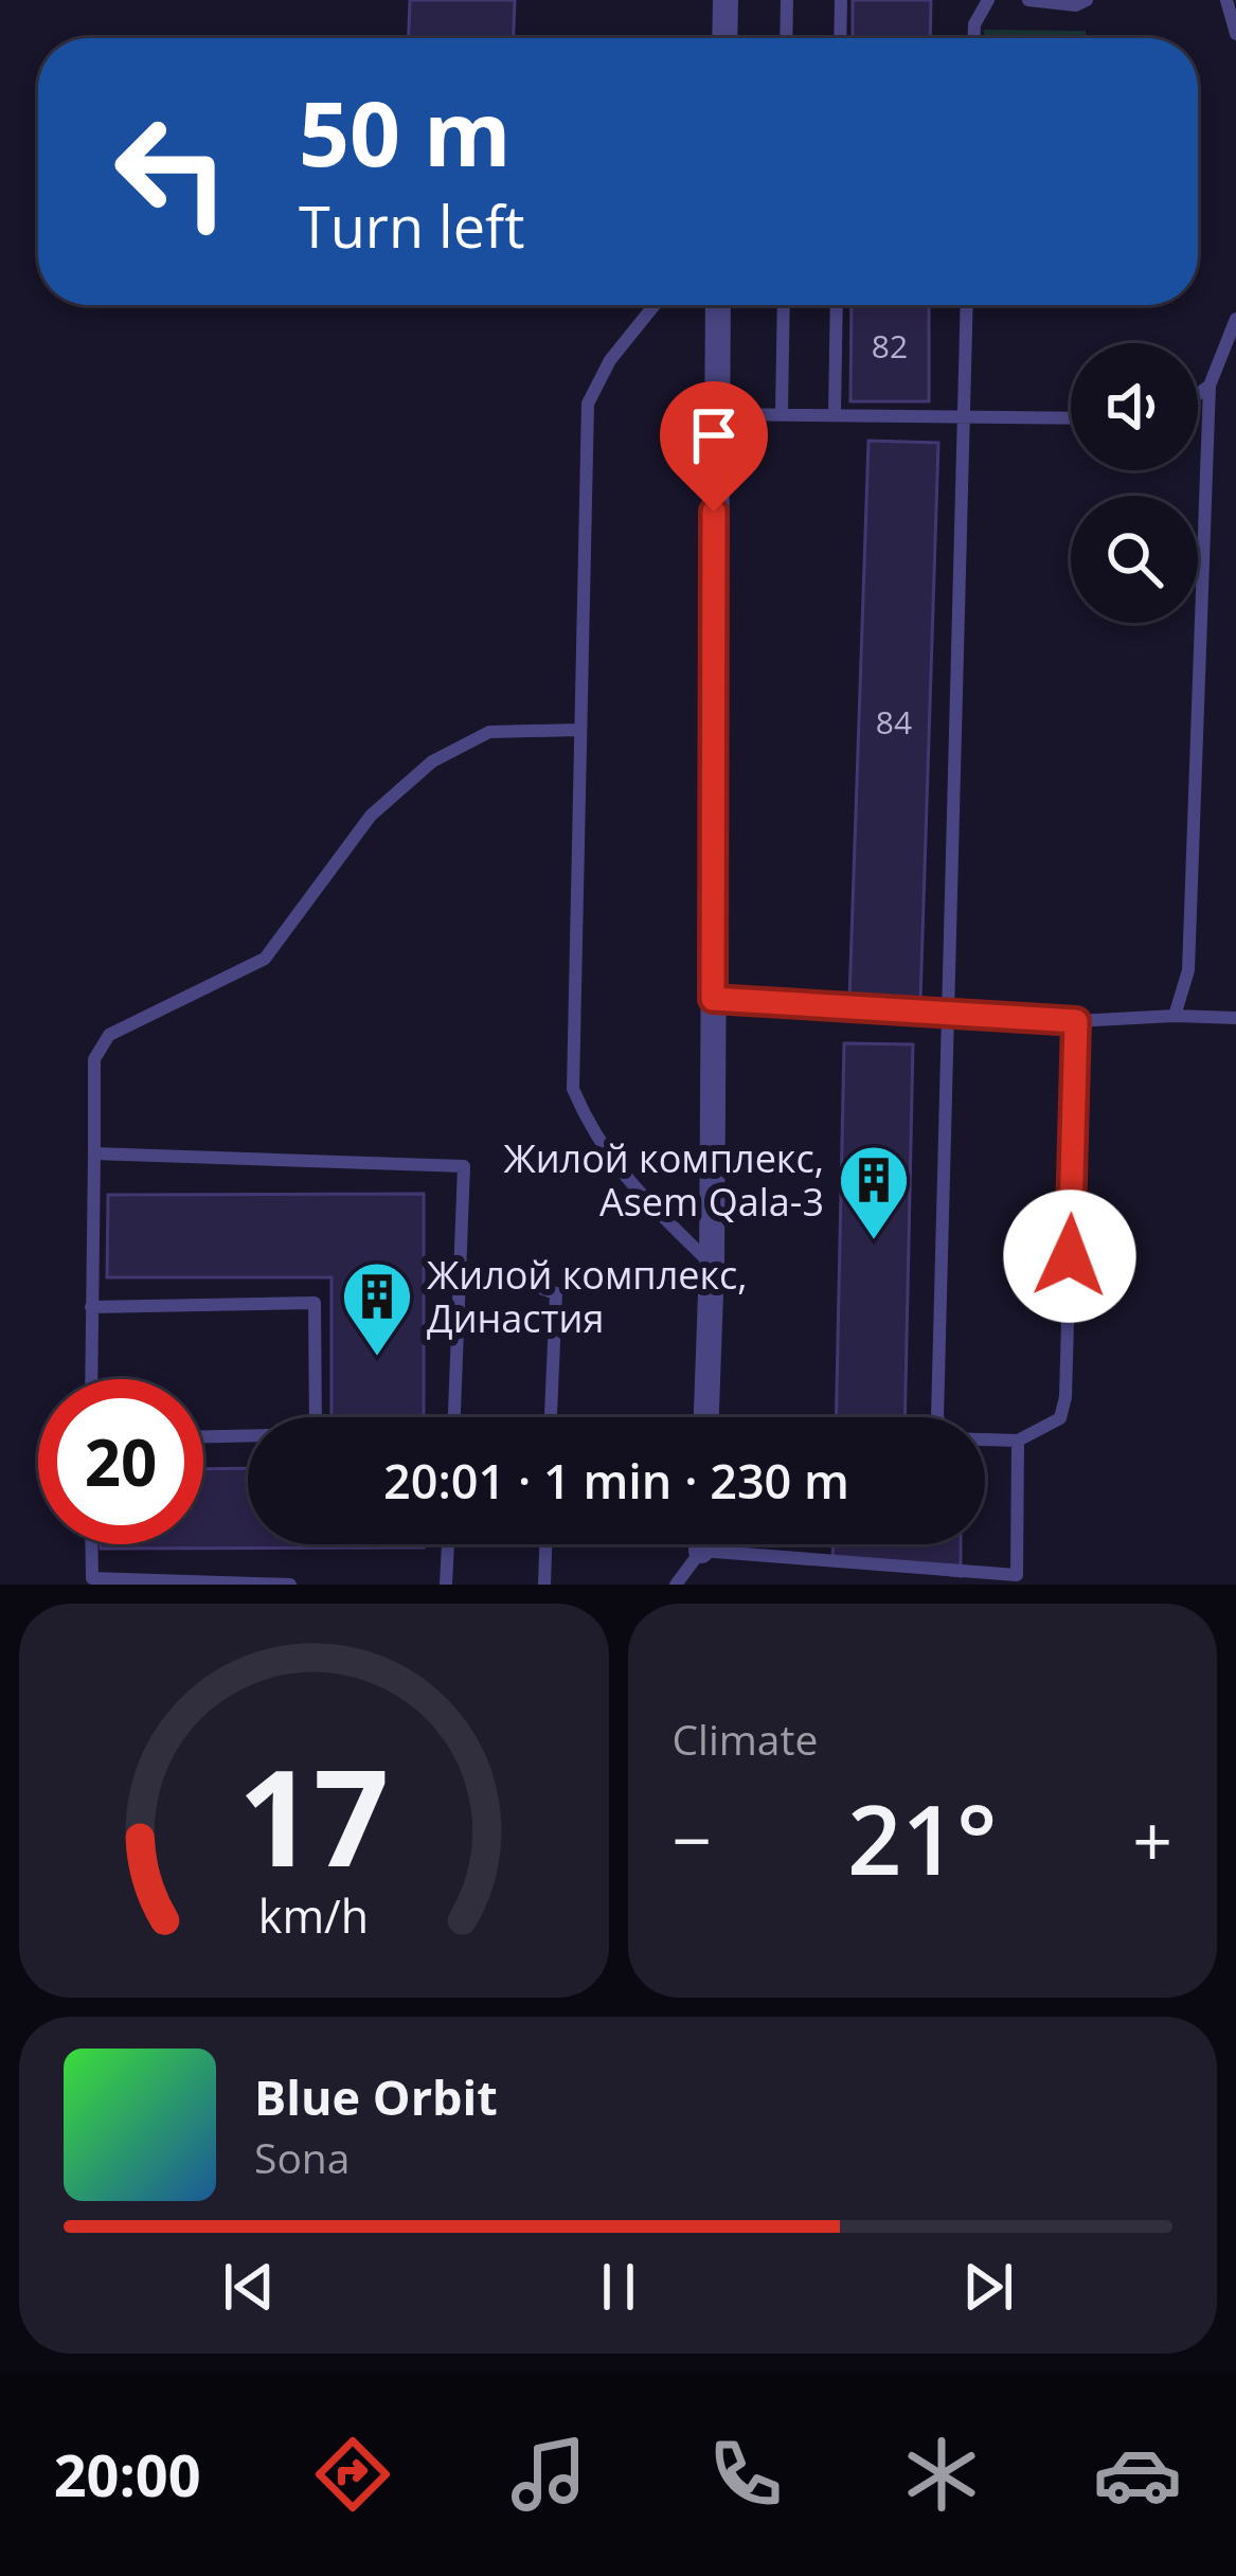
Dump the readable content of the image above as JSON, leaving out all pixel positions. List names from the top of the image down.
{
  "places": {
    "building": ["Жилой комплекс, Asem Qala-3", "Жилой комплекс, Династия"]
  },
  "house_numbers": ["82", "84"],
  "page": {
    "turn": ["50 m", "Turn left"],
    "limit": "20",
    "trip": "20:01 · 1 min · 230 m",
    "tile": "Climate",
    "heat": ["−", "21°", "+"],
    "song": ["Blue Orbit", "Sona"],
    "tabs": "20:00",
    "gauge": ["17", "km/h"]
  }
}
